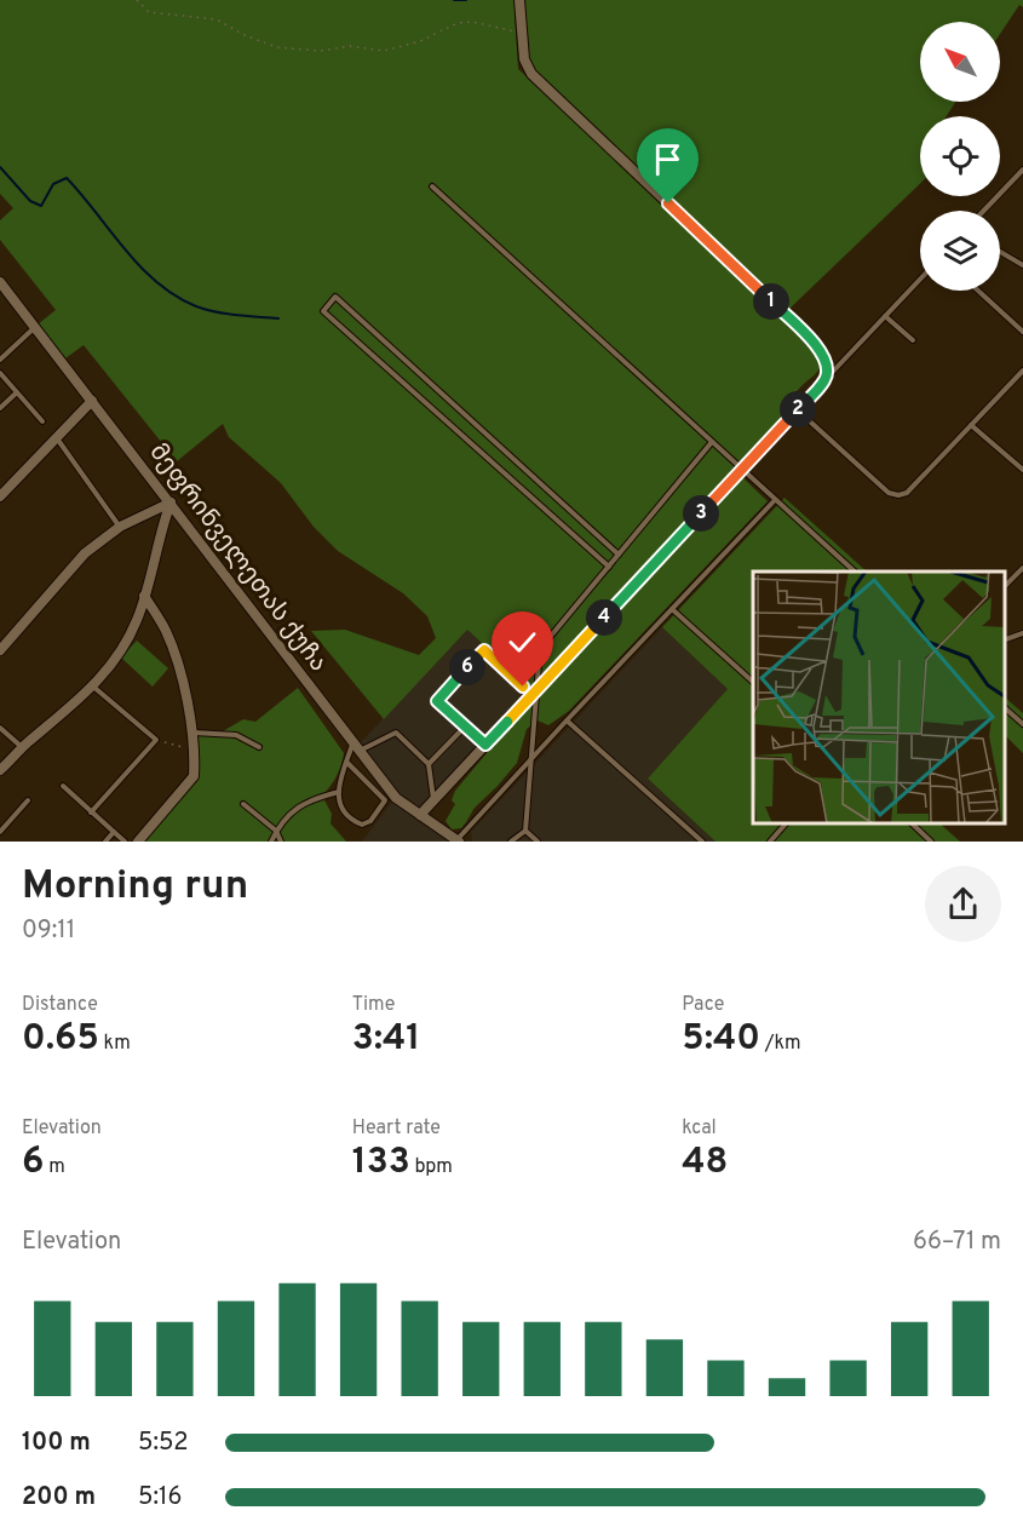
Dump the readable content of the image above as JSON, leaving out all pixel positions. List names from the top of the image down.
{
  "streets": {
    "street": ["მეფრინველეთას ქუჩა"]
  },
  "north": "top left",
  "page": {
    "pins": [
      "1",
      "2",
      "3",
      "4",
      "6"
    ],
    "heading": ["Morning run", "09:11"],
    "stats": [
      ["Distance", "0.65 km"],
      ["Time", "3:41"],
      ["Pace", "5:40 /km"],
      ["Elevation", "6 m"],
      ["Heart rate", "133 bpm"],
      ["kcal", "48"]
    ],
    "chart": ["Elevation", "66–71 m"],
    "list": [
      {
        "name": "100 m",
        "note": "5:52"
      },
      {
        "name": "200 m",
        "note": "5:16"
      }
    ]
  }
}
